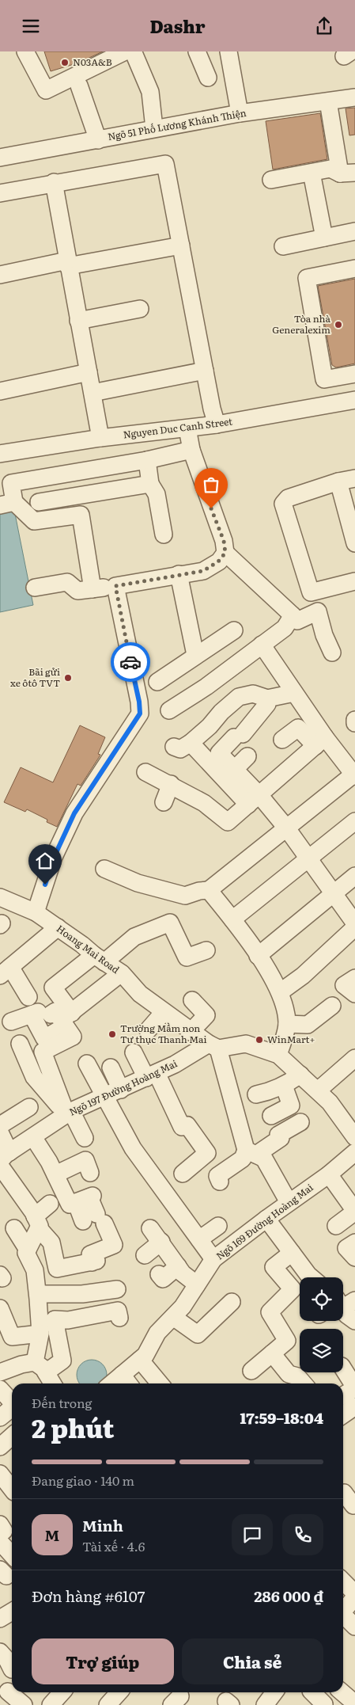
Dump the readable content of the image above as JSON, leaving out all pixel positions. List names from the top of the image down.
{
  "streets": {
    "street": [
      "Ngõ 51 Phố Lương Khánh Thiện",
      "Nguyen Duc Canh Street",
      "Hoang Mai Road",
      "Ngõ 197 Đường Hoàng Mai",
      "Ngõ 169 Đường Hoàng Mai"
    ]
  },
  "crossings": [
    ["Hoang Mai Road", "Ngõ 197 Đường Hoàng Mai"]
  ],
  "places": [
    "N03A&B",
    "Tòa nhà Generalexim",
    "Bãi gửi xe ôtô TVT",
    "Trường Mầm non Tư thục Thanh Mai",
    "WinMart+"
  ],
  "page": {
    "header": "Dashr",
    "heading": ["2 phút", "Đến trong", "17:59–18:04"],
    "panel": [
      "Minh",
      "Tài xế · 4.6",
      "Đơn hàng #6107",
      "286 000 ₫"
    ],
    "bar": "Đang giao · 140 m",
    "round": "M",
    "buttons": ["Trợ giúp", "Chia sẻ"]
  }
}
